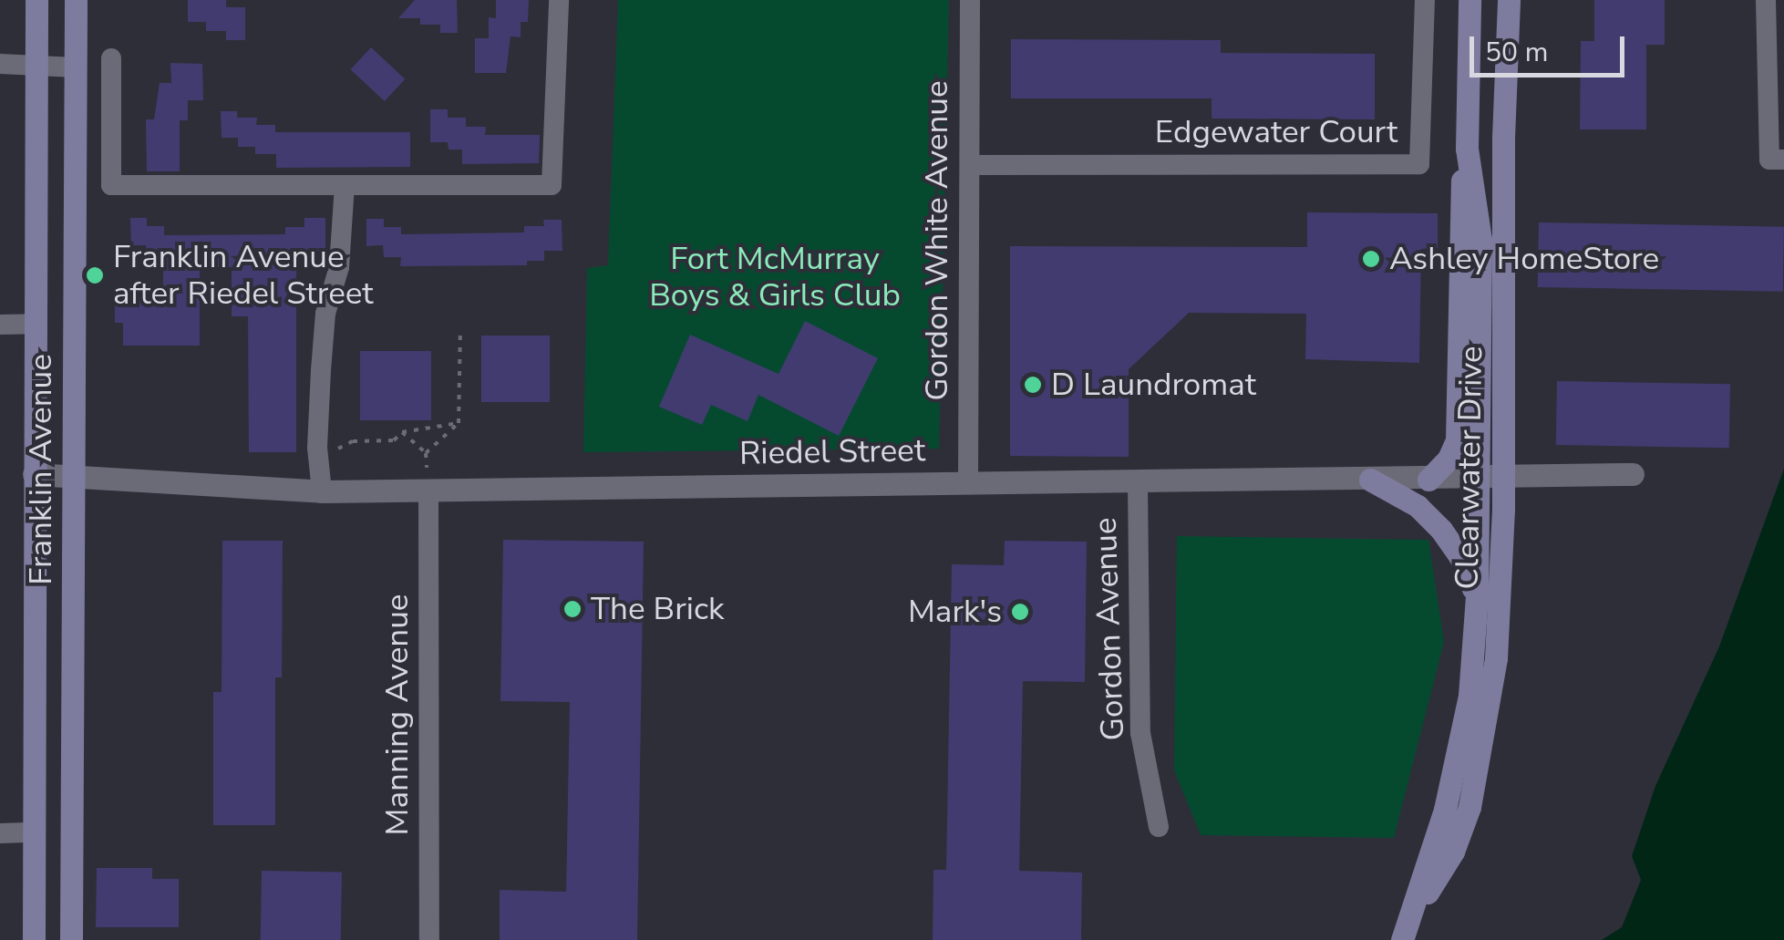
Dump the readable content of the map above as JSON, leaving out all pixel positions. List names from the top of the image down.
{
  "streets": {
    "main road": ["Clearwater Drive", "Franklin Avenue"],
    "street": [
      "Edgewater Court",
      "Gordon White Avenue",
      "Riedel Street",
      "Gordon Avenue",
      "Manning Avenue"
    ]
  },
  "crossings": [
    ["Edgewater Court", "Gordon White Avenue"],
    ["Gordon White Avenue", "Riedel Street"],
    ["Riedel Street", "Clearwater Drive"],
    ["Riedel Street", "Franklin Avenue"],
    ["Riedel Street", "Gordon Avenue"],
    ["Riedel Street", "Manning Avenue"]
  ],
  "parks": ["Fort McMurray Boys & Girls Club"],
  "places": [
    "Ashley HomeStore",
    "Franklin Avenue after Riedel Street",
    "D Laundromat",
    "The Brick",
    "Mark's"
  ],
  "scale_bar": "50 m"
}
